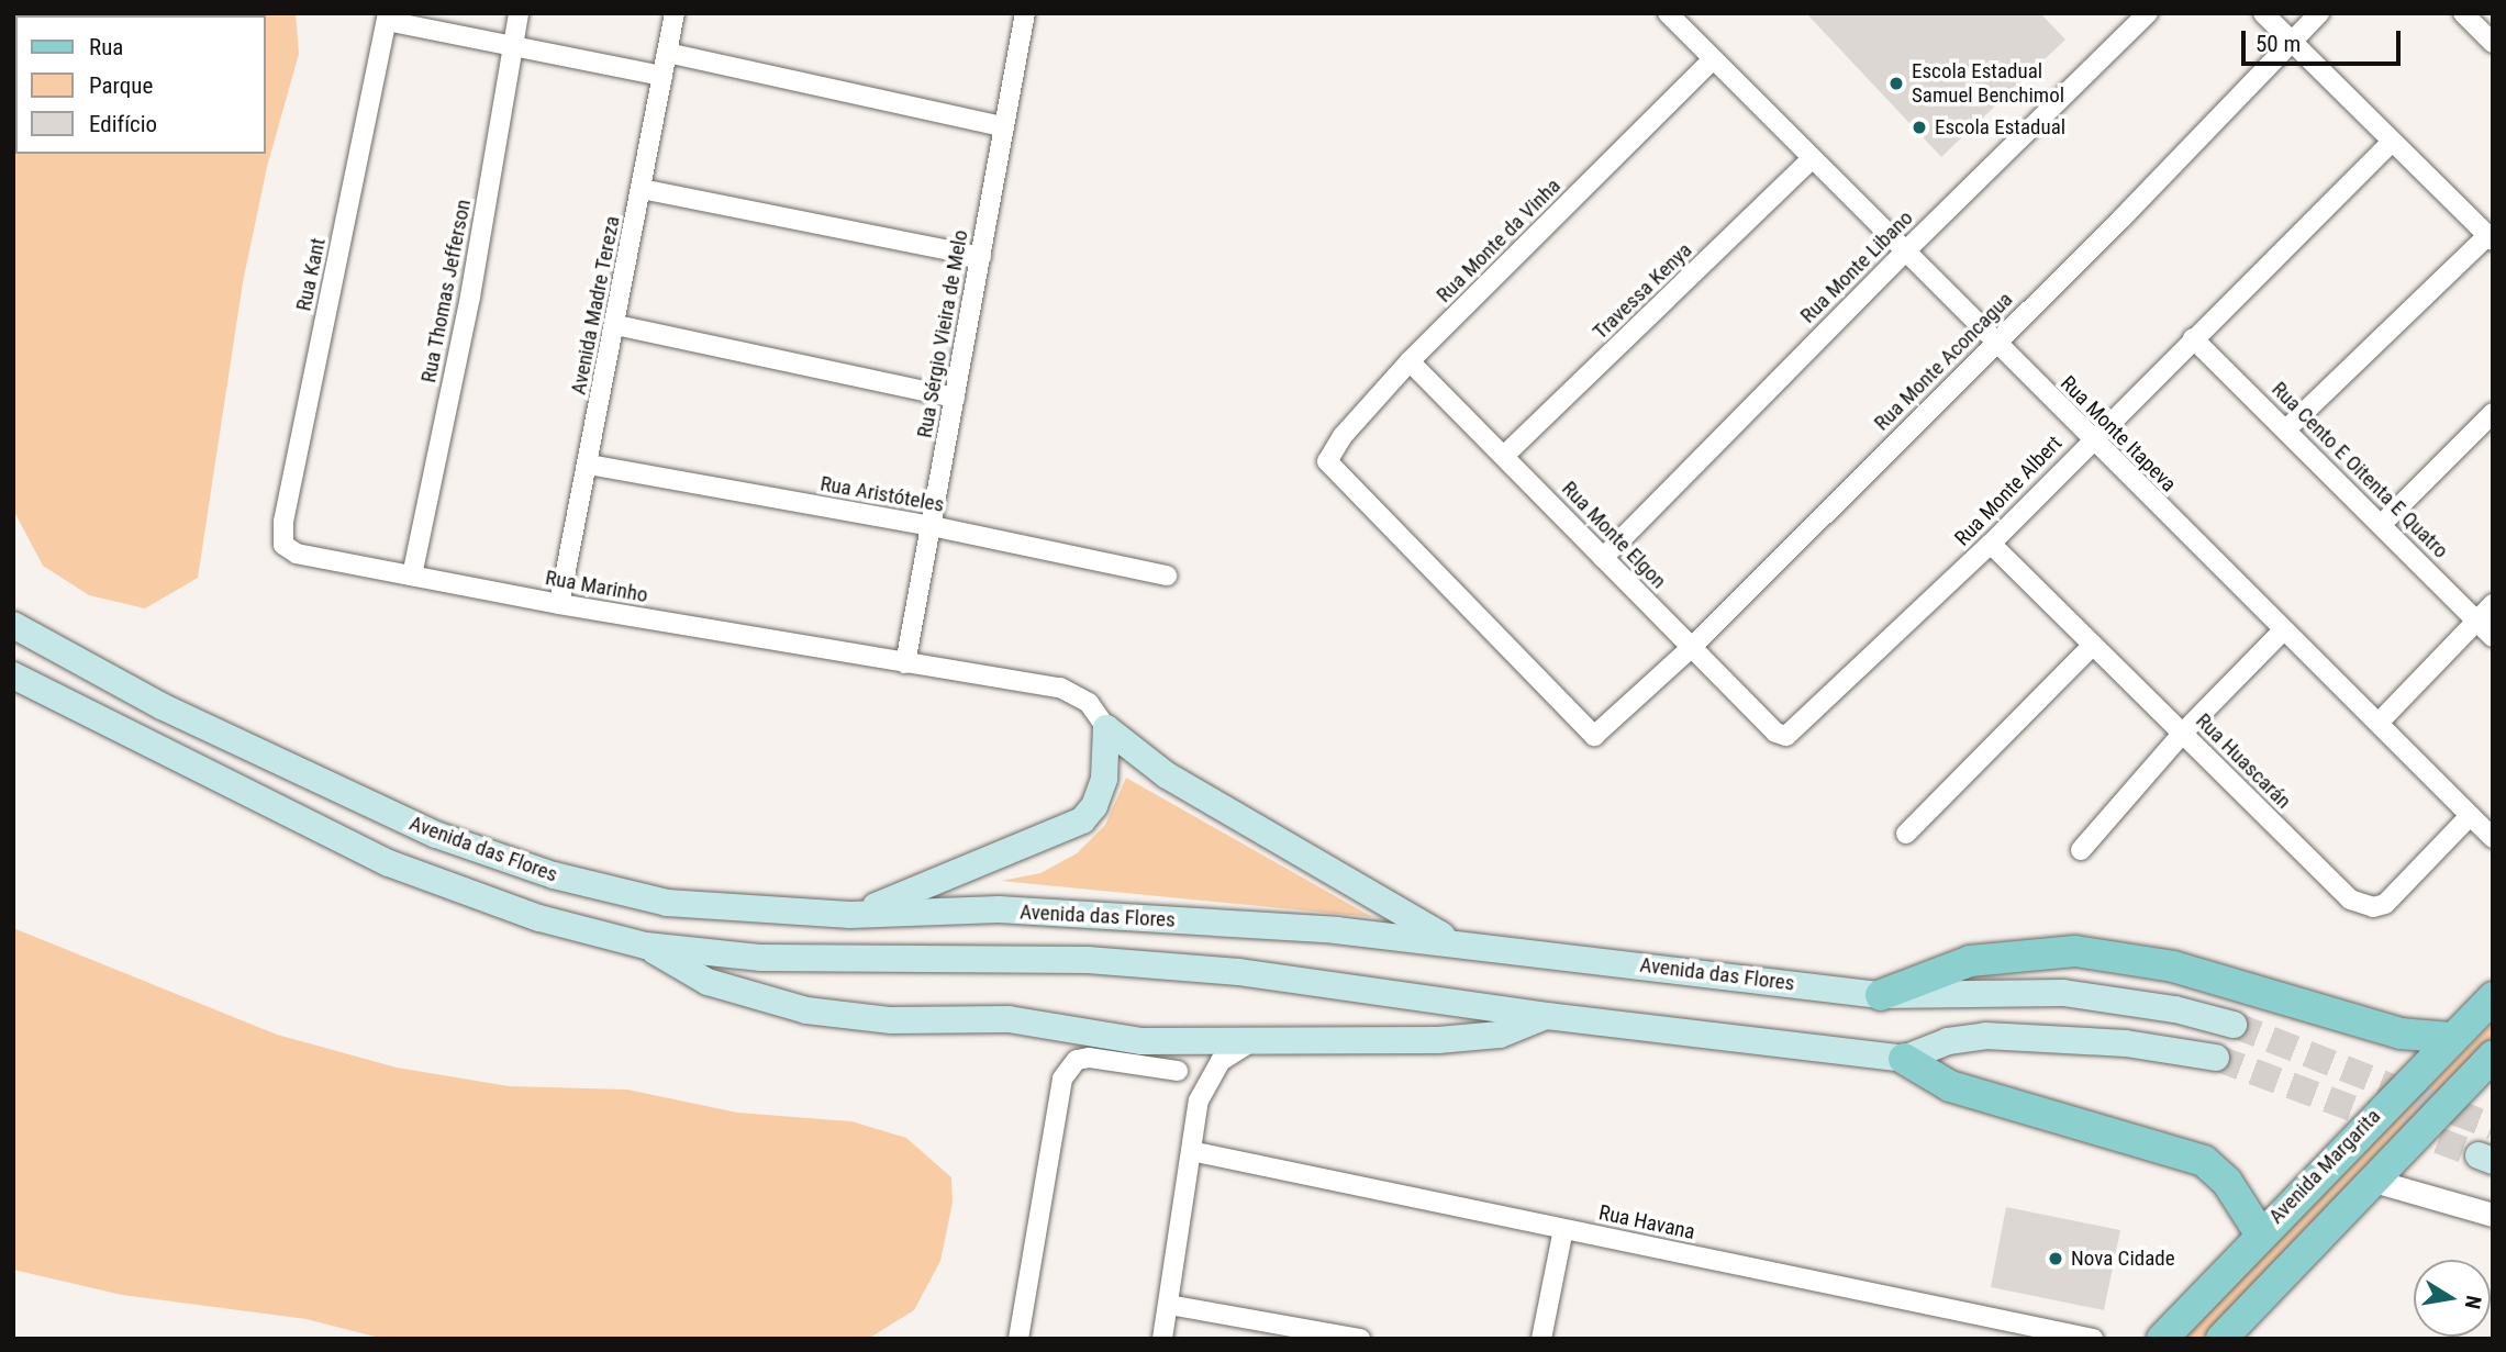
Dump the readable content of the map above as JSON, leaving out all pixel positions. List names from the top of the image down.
{
  "streets": {
    "main road": ["Avenida das Flores", "Avenida Margarita"],
    "street": [
      "Rua Monte da Vinha",
      "Rua Monte Libano",
      "Rua Kant",
      "Rua Thomas Jefferson",
      "Travessa Kenya",
      "Avenida Madre Tereza",
      "Rua Sérgio Vieira de Melo",
      "Rua Monte Aconcagua",
      "Rua Monte Itapeva",
      "Rua Cento E Oitenta E Quatro",
      "Rua Monte Albert",
      "Rua Aristóteles",
      "Rua Monte Elgon",
      "Rua Marinho",
      "Rua Huascarán",
      "Rua Havana"
    ]
  },
  "crossings": [
    ["Rua Monte da Vinha", "Rua Monte Aconcagua"],
    ["Rua Monte da Vinha", "Rua Monte Itapeva"],
    ["Rua Monte da Vinha", "Rua Monte Elgon"],
    ["Rua Monte Libano", "Rua Monte Itapeva"],
    ["Rua Monte Libano", "Rua Monte Elgon"],
    ["Rua Kant", "Rua Marinho"],
    ["Rua Thomas Jefferson", "Rua Marinho"],
    ["Travessa Kenya", "Rua Monte Itapeva"],
    ["Travessa Kenya", "Rua Monte Elgon"],
    ["Avenida Madre Tereza", "Rua Aristóteles"],
    ["Avenida Madre Tereza", "Rua Marinho"],
    ["Rua Sérgio Vieira de Melo", "Rua Aristóteles"],
    ["Rua Sérgio Vieira de Melo", "Rua Marinho"],
    ["Rua Monte Aconcagua", "Rua Monte Itapeva"],
    ["Rua Monte Aconcagua", "Rua Monte Elgon"],
    ["Rua Monte Itapeva", "Rua Monte Albert"],
    ["Rua Monte Itapeva", "Rua Huascarán"],
    ["Rua Cento E Oitenta E Quatro", "Rua Monte Albert"],
    ["Rua Monte Albert", "Rua Monte Elgon"],
    ["Rua Monte Albert", "Rua Huascarán"]
  ],
  "places": ["Escola Estadual Samuel Benchimol", "Escola Estadual", "Nova Cidade"],
  "legend": ["Rua", "Parque", "Edifício"],
  "scale_bar": "50 m",
  "north": "right"
}
